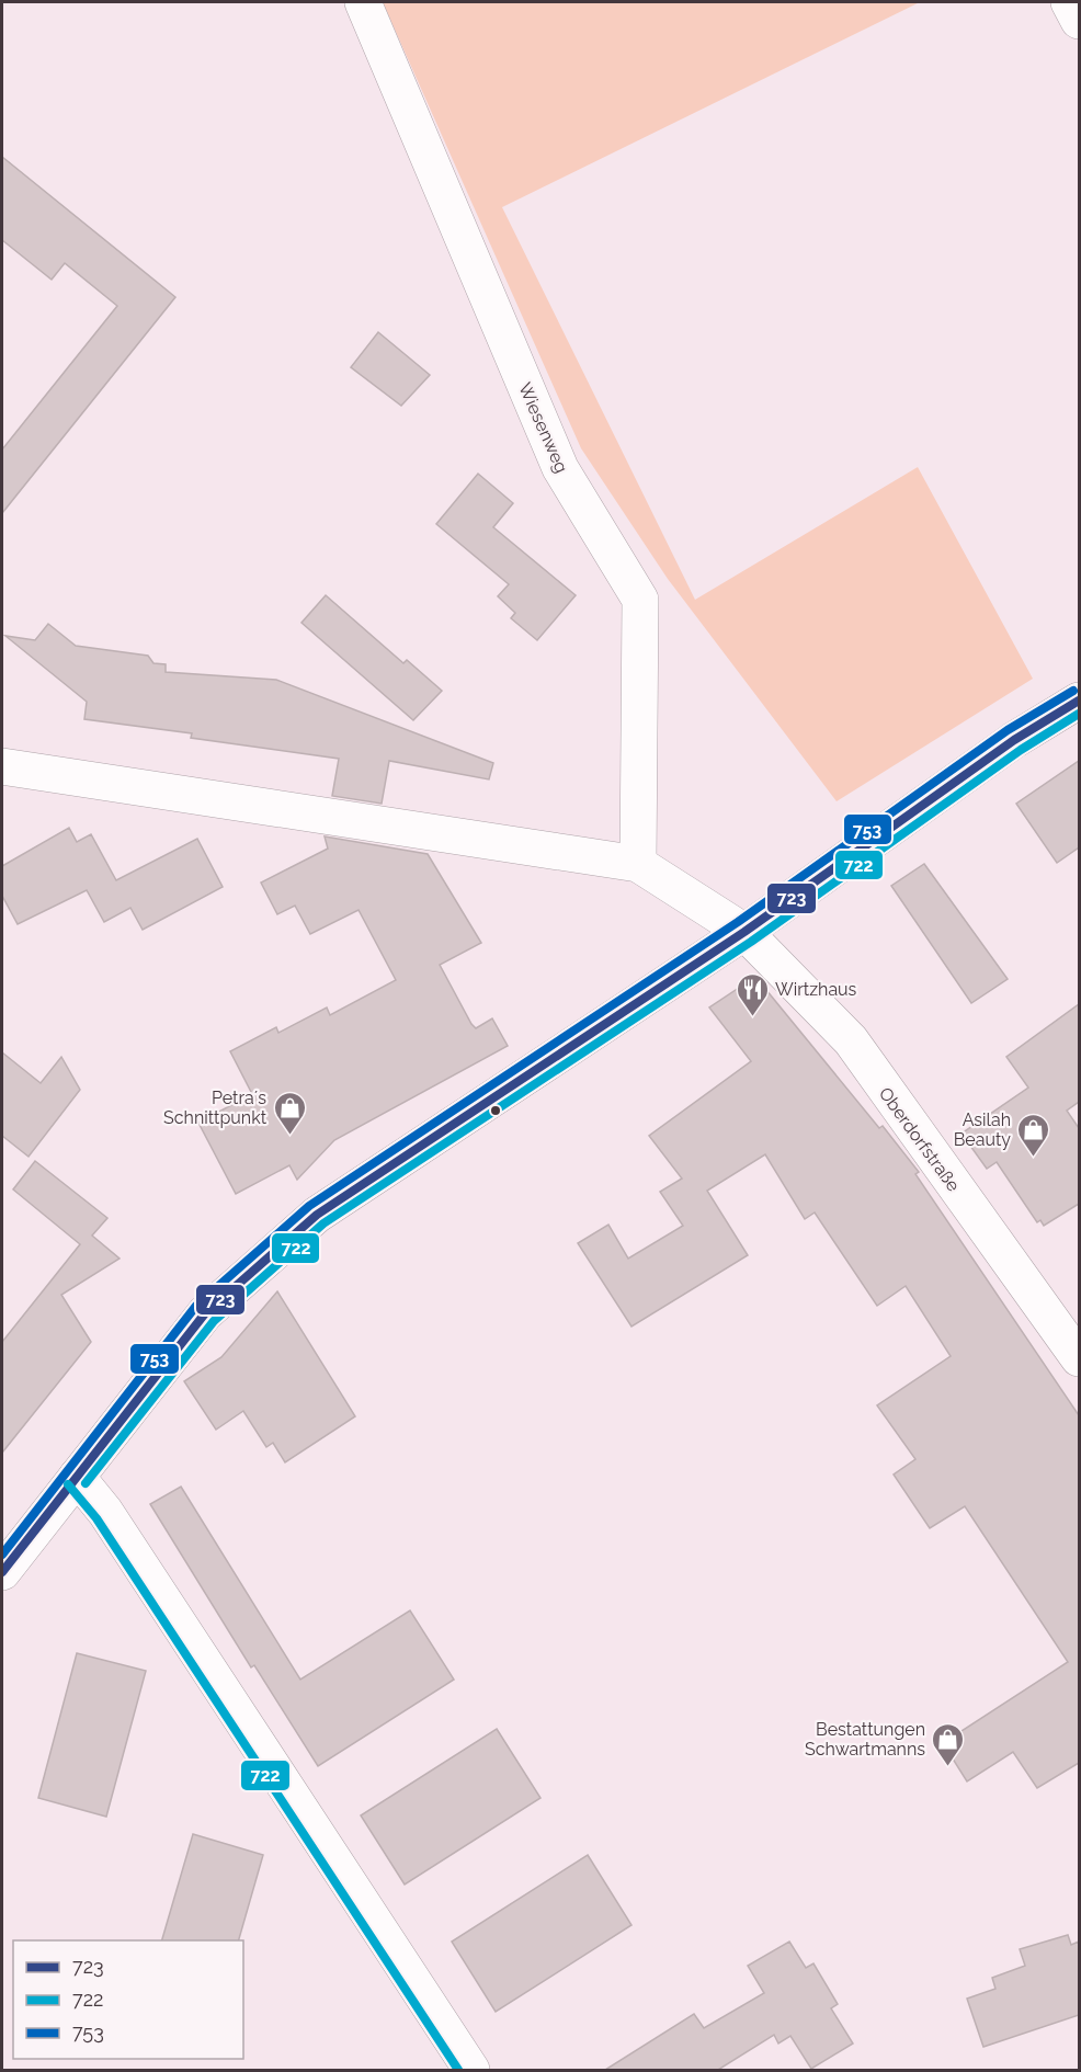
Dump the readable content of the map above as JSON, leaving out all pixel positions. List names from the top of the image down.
{
  "streets": {
    "street": ["Wiesenweg", "Oberdorfstraße"]
  },
  "crossings": [
    ["Wiesenweg", "Oberdorfstraße"]
  ],
  "places": {
    "restaurant": ["Wirtzhaus"],
    "shop": ["Petra´s Schnittpunkt", "Asilah Beauty", "Bestattungen Schwartmanns"]
  },
  "lines": ["transit line 753", "transit line 723", "transit line 722"],
  "legend": ["723", "722", "753"]
}
